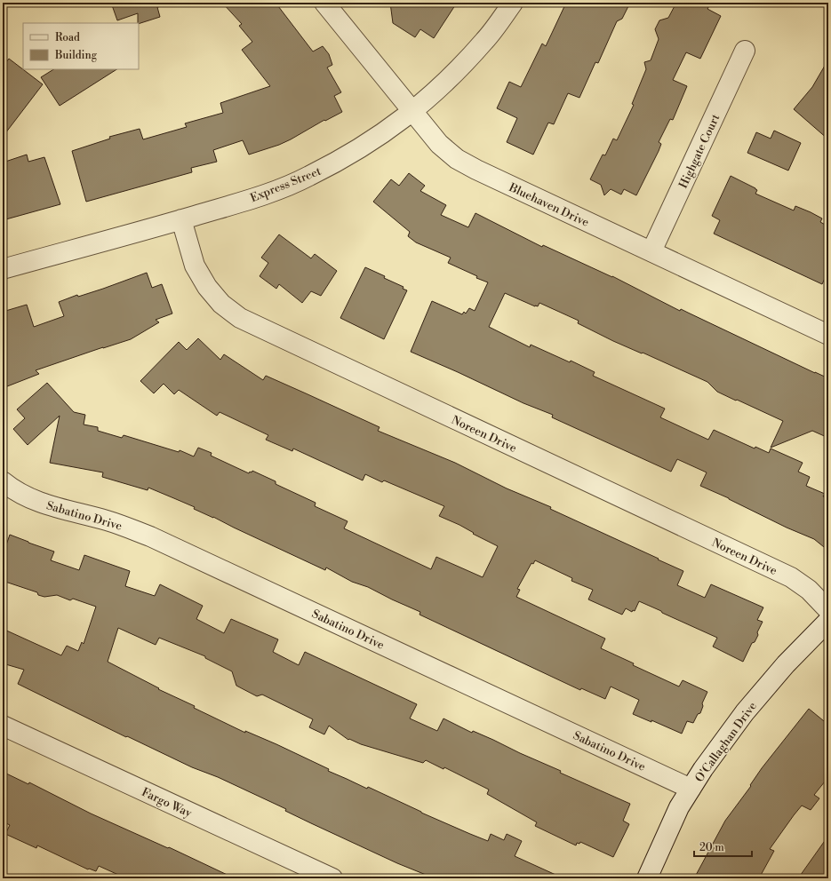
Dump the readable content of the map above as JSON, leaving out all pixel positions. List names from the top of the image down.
{
  "streets": {
    "street": [
      "Highgate Court",
      "Express Street",
      "Bluehaven Drive",
      "Noreen Drive",
      "Sabatino Drive",
      "O'Callaghan Drive",
      "Fargo Way"
    ]
  },
  "crossings": [
    ["Highgate Court", "Bluehaven Drive"],
    ["Express Street", "Bluehaven Drive"],
    ["Express Street", "Noreen Drive"],
    ["Sabatino Drive", "O'Callaghan Drive"]
  ],
  "legend": ["Road", "Building"],
  "scale_bar": "20 m"
}
